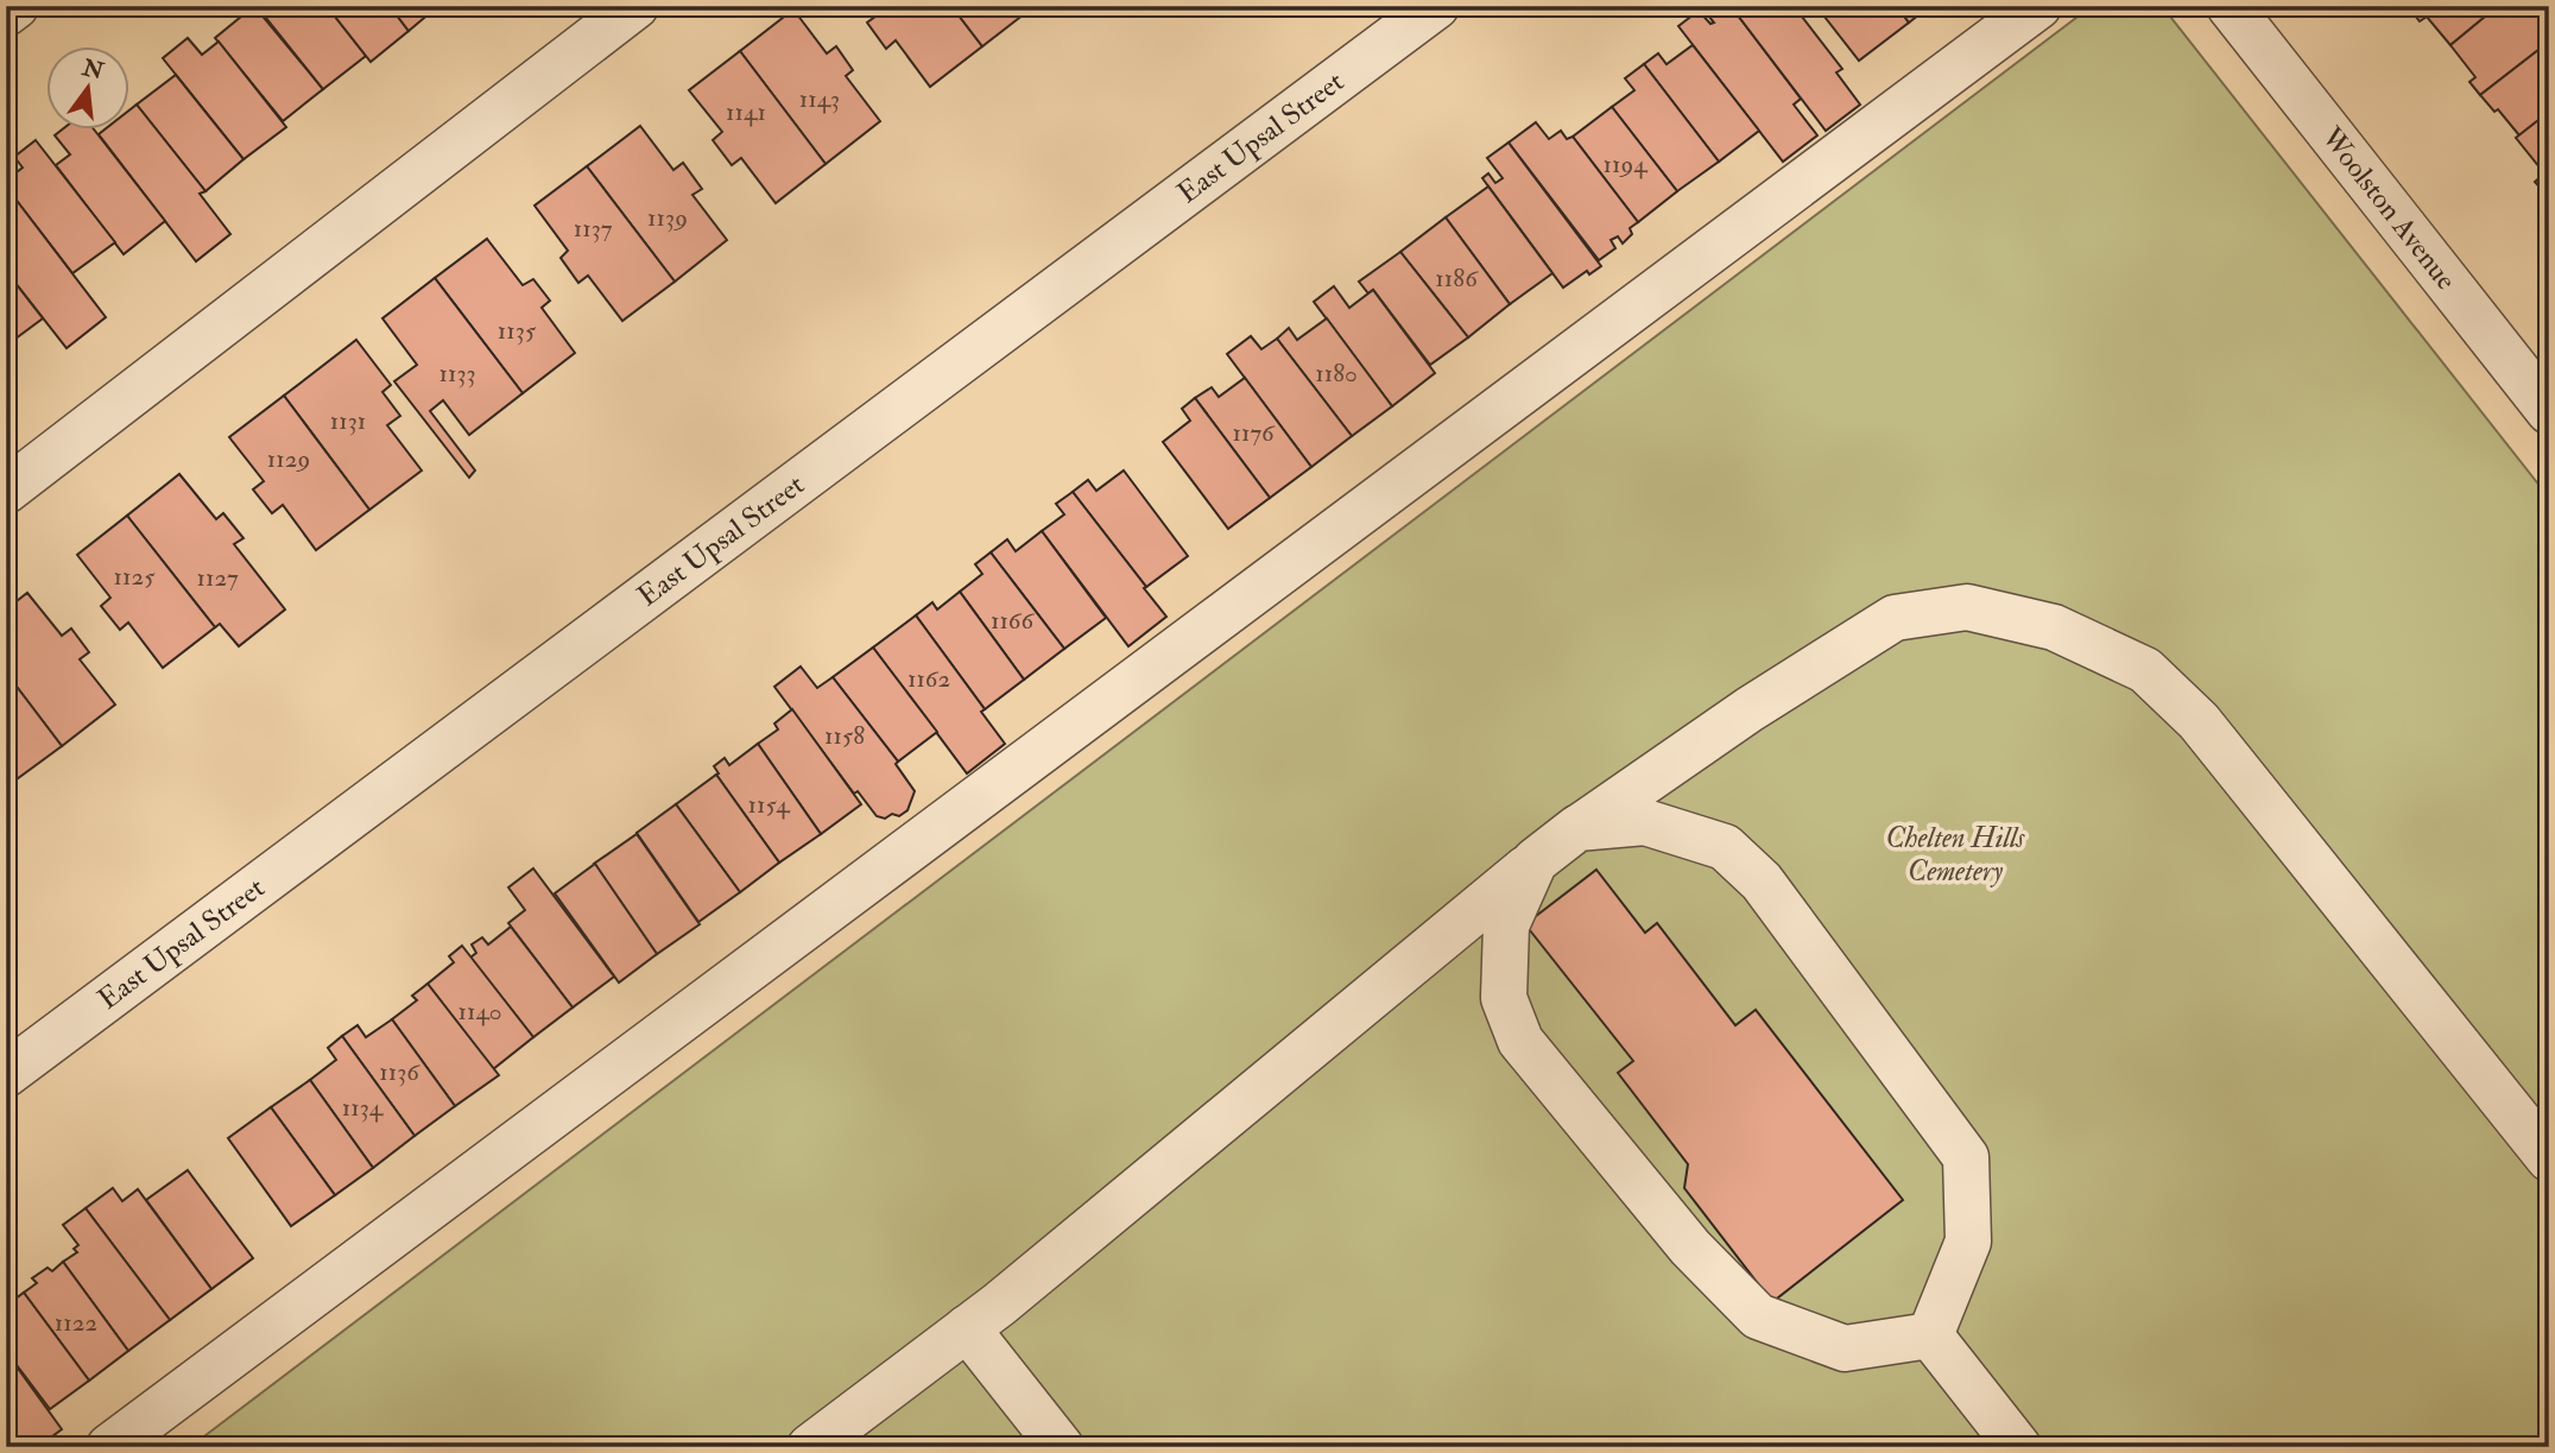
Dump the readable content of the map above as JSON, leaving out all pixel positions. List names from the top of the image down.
{
  "streets": {
    "street": ["East Upsal Street", "Woolston Avenue"]
  },
  "parks": ["Chelten Hills Cemetery"],
  "house_numbers": [
    "1143",
    "1141",
    "1194",
    "1139",
    "1137",
    "1186",
    "1135",
    "1133",
    "1180",
    "1131",
    "1176",
    "1129",
    "1125",
    "1127",
    "1166",
    "1162",
    "1158",
    "1154",
    "1140",
    "1136",
    "1134",
    "1122"
  ],
  "north": "top"
}
